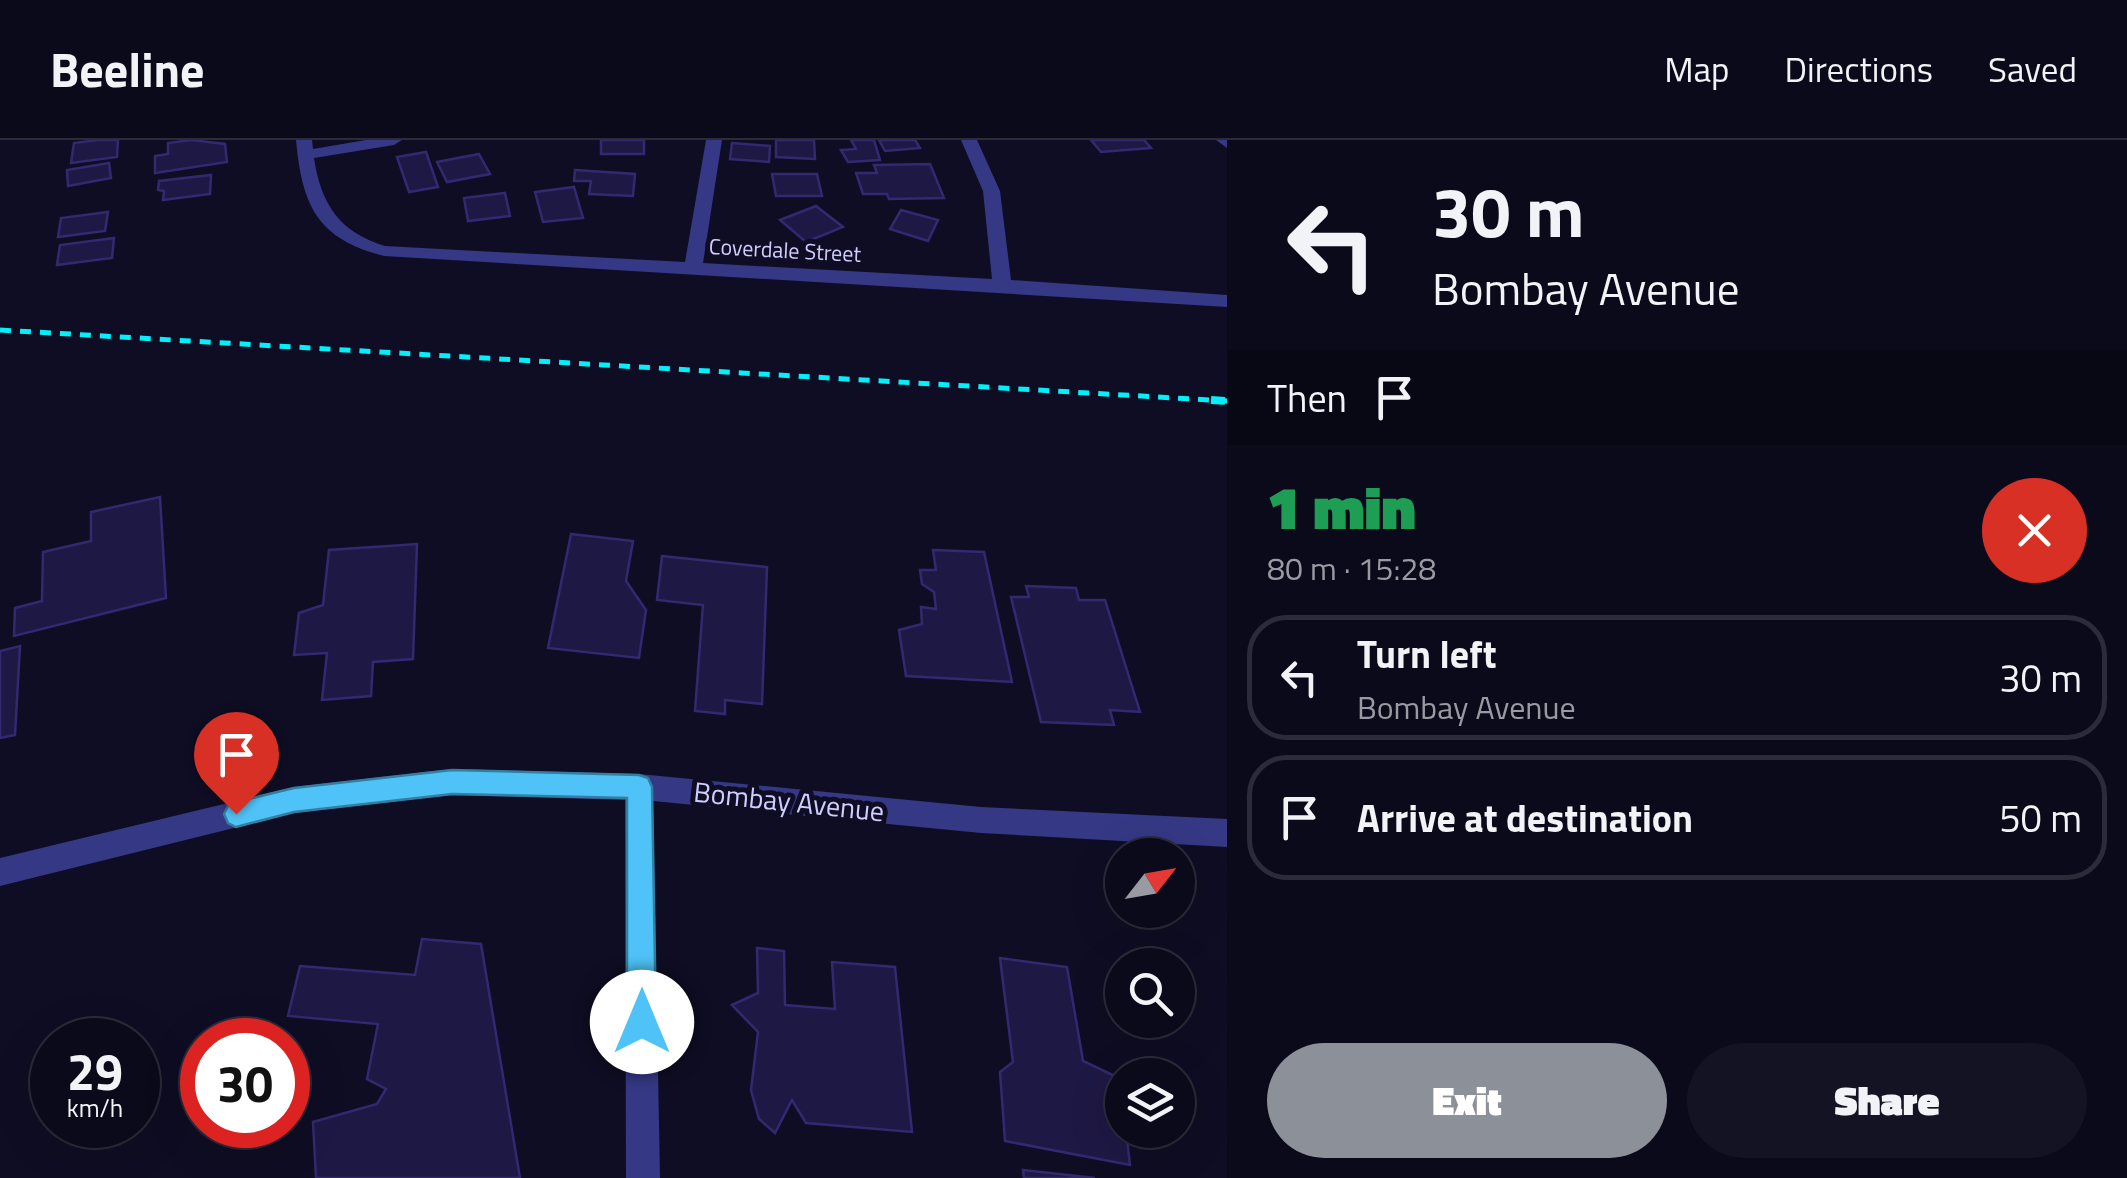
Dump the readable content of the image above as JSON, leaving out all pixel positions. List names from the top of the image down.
{
  "streets": {
    "street": ["Coverdale Street", "Bombay Avenue"]
  },
  "north": "top right",
  "page": {
    "header": "Beeline",
    "nav": ["Map", "Directions", "Saved"],
    "turn": ["30 m", "Bombay Avenue"],
    "then": "Then",
    "heading": ["1 min", "80 m · 15:28"],
    "list": [
      {
        "name": "Turn left",
        "note": "Bombay Avenue",
        "value": "30 m"
      },
      {
        "name": "Arrive at destination",
        "value": "50 m"
      }
    ],
    "speed": "29 km/h",
    "limit": "30",
    "buttons": ["Exit", "Share"]
  }
}
